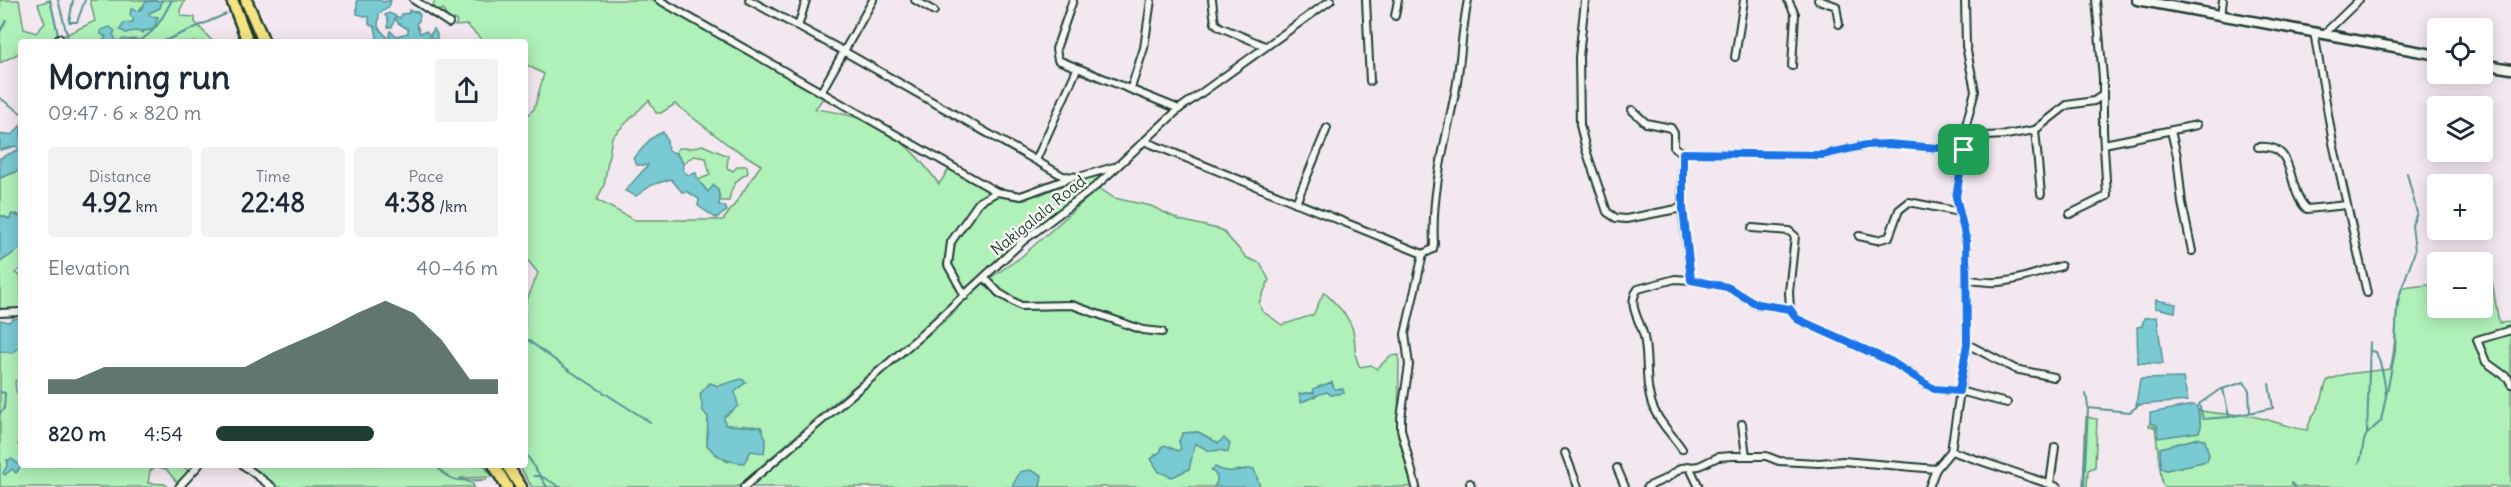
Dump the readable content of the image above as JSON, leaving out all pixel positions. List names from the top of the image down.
{
  "streets": {
    "street": ["Nakigalala Road"]
  },
  "page": {
    "map_buttons": ["+", "−"],
    "heading": ["Morning run", "09:47 · 6 × 820 m"],
    "stats": [
      ["Distance", "4.92 km"],
      ["Time", "22:48"],
      ["Pace", "4:38 /km"]
    ],
    "chart": ["Elevation", "40–46 m"],
    "list": [
      {
        "name": "820 m",
        "note": "4:54"
      }
    ]
  }
}
